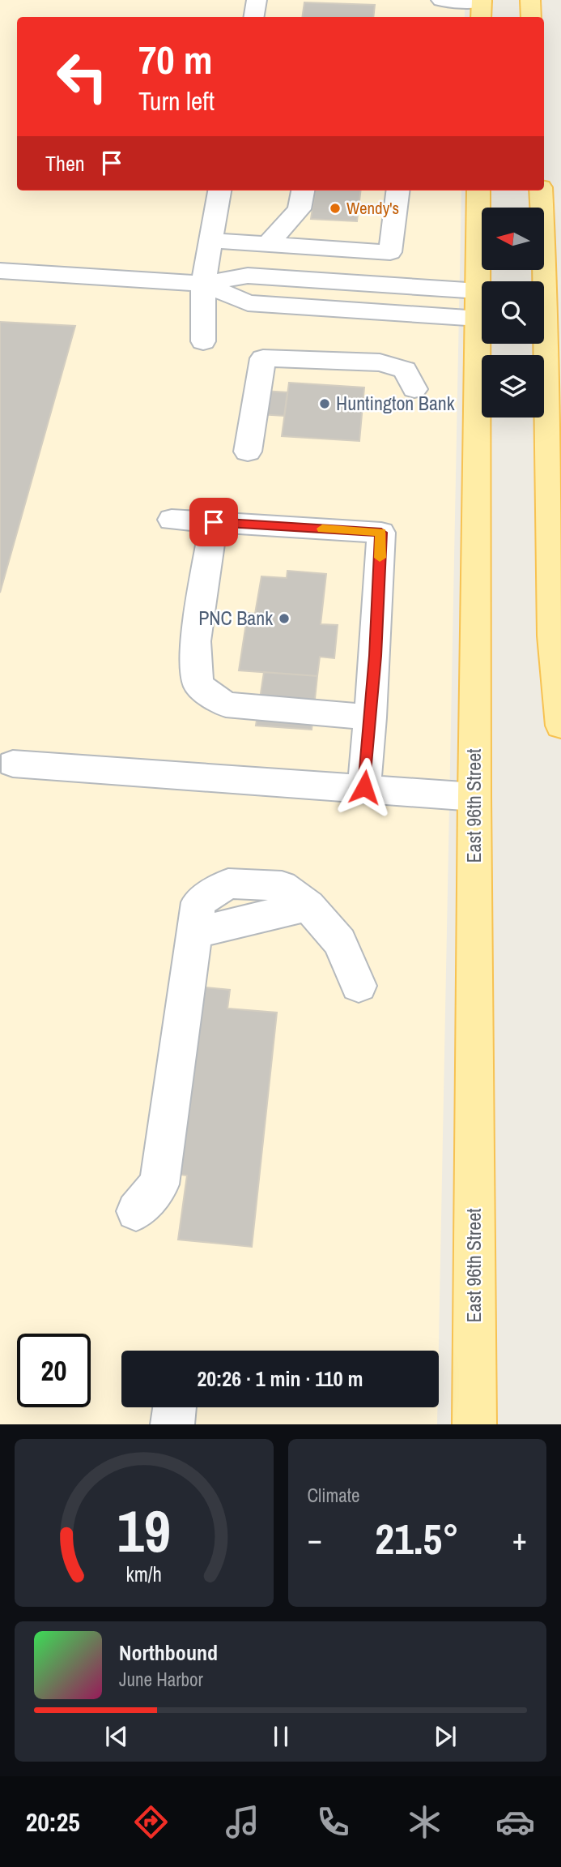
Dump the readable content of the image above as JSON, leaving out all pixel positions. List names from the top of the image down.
{
  "streets": {
    "main road": ["East 96th Street"]
  },
  "places": ["Wendy's", "Huntington Bank", "PNC Bank"],
  "north": "left",
  "page": {
    "turn": ["70 m", "Turn left"],
    "then": "Then",
    "limit": "20",
    "trip": "20:26 · 1 min · 110 m",
    "tile": "Climate",
    "heat": ["−", "21.5°", "+"],
    "song": ["Northbound", "June Harbor"],
    "tabs": "20:25",
    "gauge": ["19", "km/h"]
  }
}
